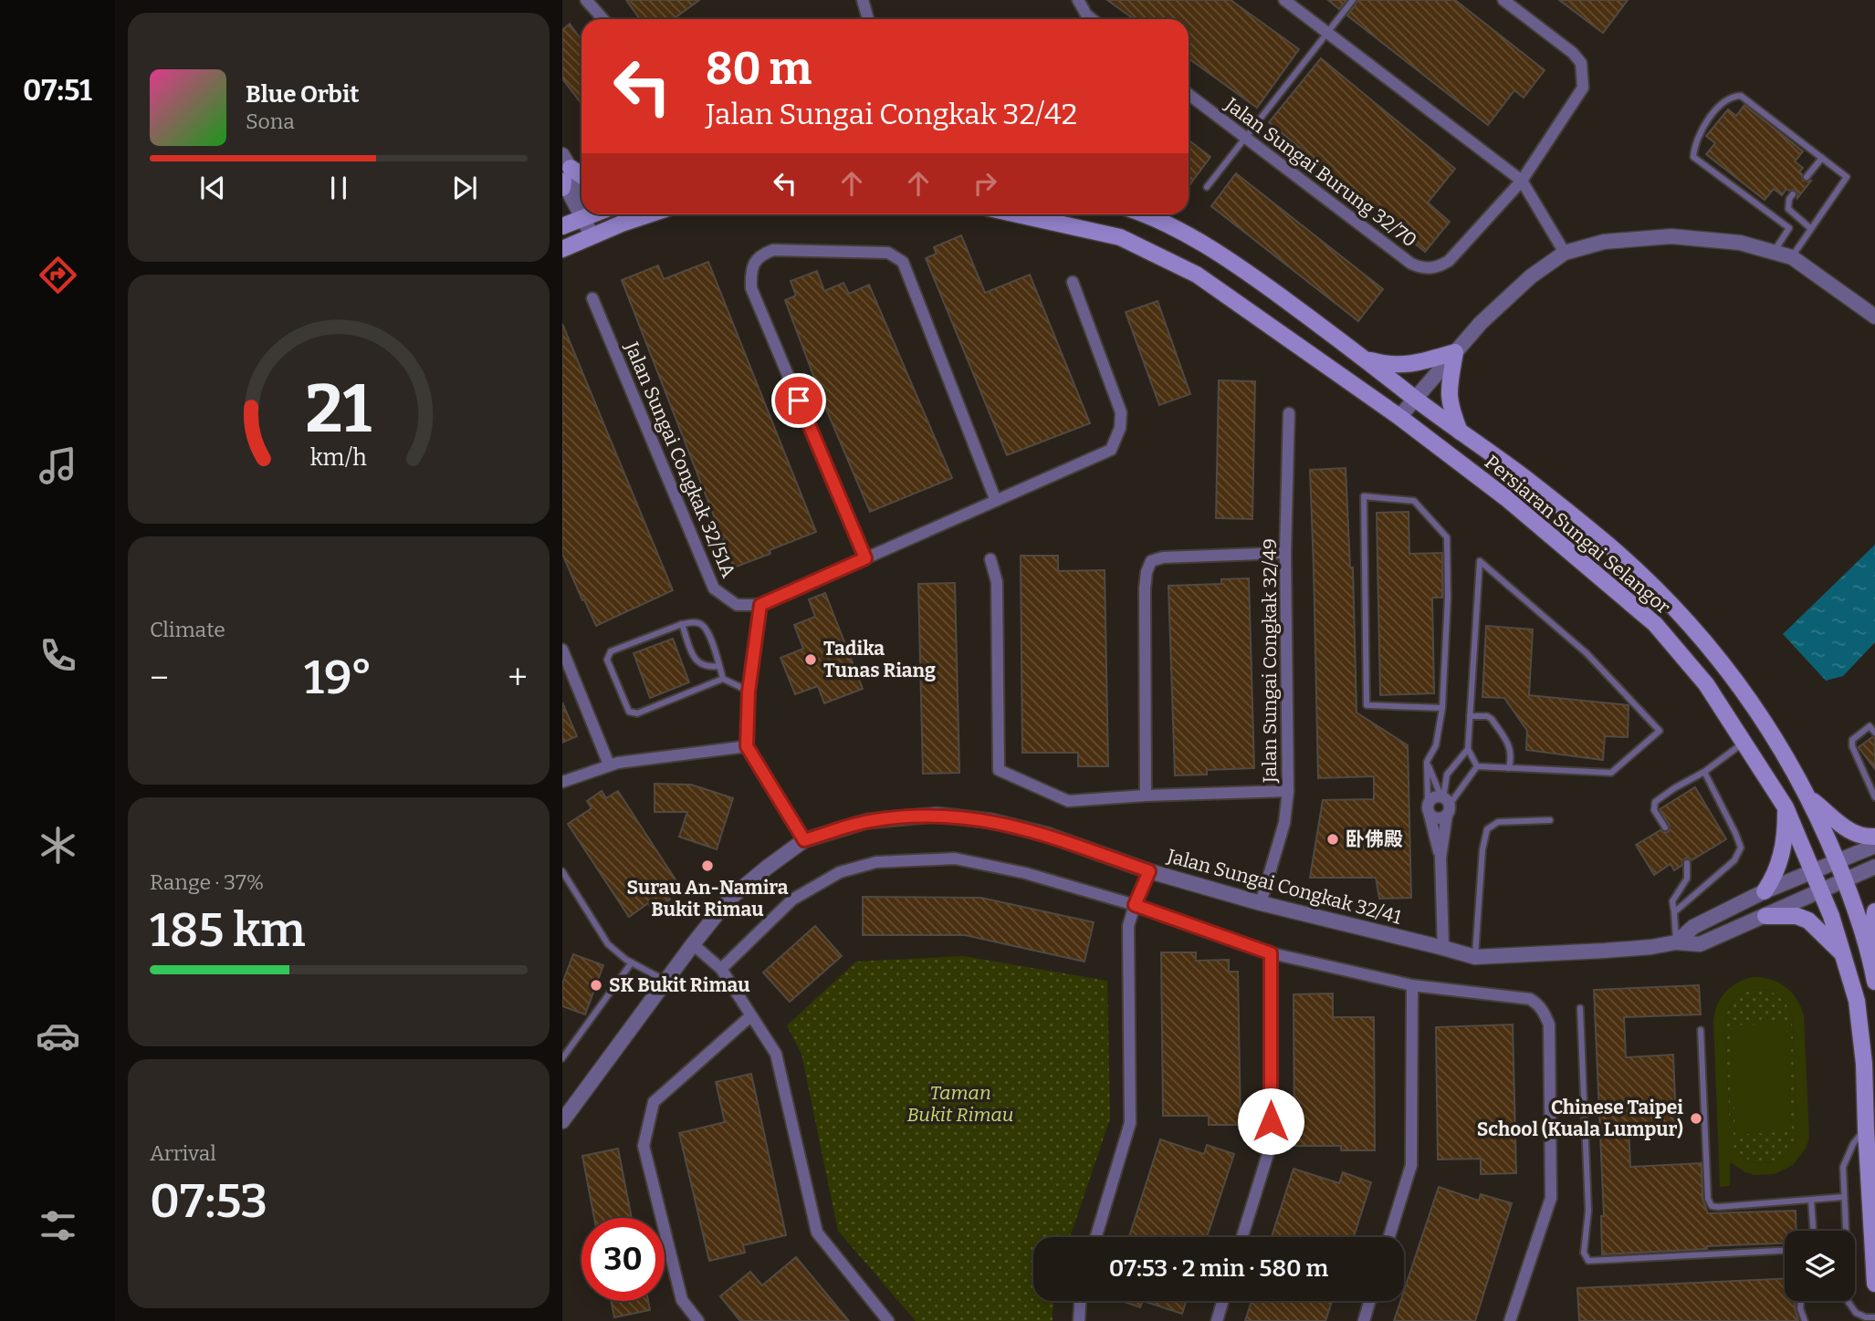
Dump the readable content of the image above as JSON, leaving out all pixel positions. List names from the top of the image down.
{
  "streets": {
    "main road": ["Persiaran Sungai Selangor"],
    "street": [
      "Jalan Sungai Burung 32/70",
      "Jalan Sungai Congkak 32/51A",
      "Jalan Sungai Congkak 32/49",
      "Jalan Sungai Congkak 32/41"
    ]
  },
  "crossings": [
    ["Persiaran Sungai Selangor", "Jalan Sungai Congkak 32/41"],
    ["Jalan Sungai Congkak 32/49", "Jalan Sungai Congkak 32/41"]
  ],
  "parks": ["Taman Bukit Rimau"],
  "places": [
    "Tadika Tunas Riang",
    "卧佛殿",
    "Surau An-Namira Bukit Rimau",
    "SK Bukit Rimau",
    "Chinese Taipei School (Kuala Lumpur)"
  ],
  "page": {
    "tabs": "07:51",
    "turn": ["80 m", "Jalan Sungai Congkak 32/42"],
    "song": ["Blue Orbit", "Sona"],
    "tile": [
      "Climate",
      ["Range · 37%", "185 km"],
      ["Arrival", "07:53"]
    ],
    "heat": ["−", "19°", "+"],
    "limit": "30",
    "trip": "07:53 · 2 min · 580 m",
    "gauge": ["21", "km/h"]
  }
}
